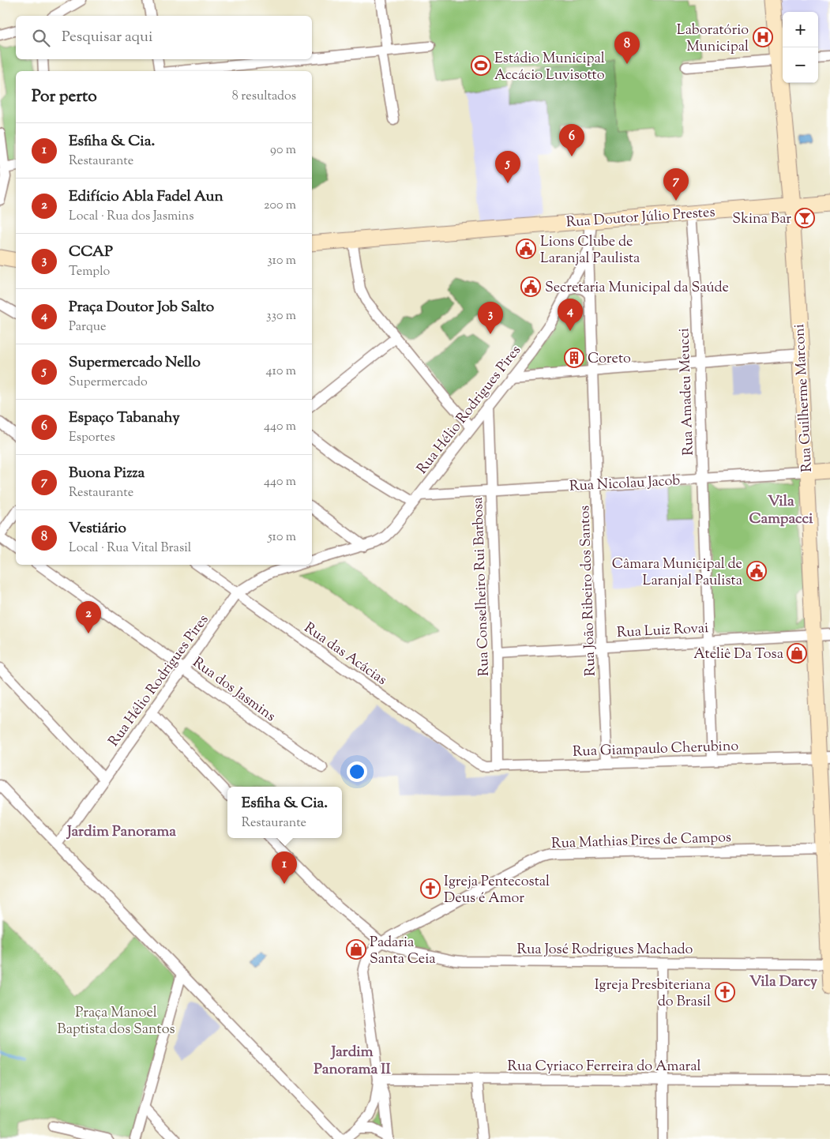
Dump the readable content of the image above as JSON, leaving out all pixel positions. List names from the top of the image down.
{
  "streets": {
    "main road": ["Rua Doutor Júlio Prestes", "Rua Guilherme Marconi", "Rua Nicolau Jacob"],
    "street": [
      "Rua Amadeu Meucci",
      "Rua Hélio Rodrigues Pires",
      "Rua Conselheiro Rui Barbosa",
      "Rua João Ribeiro dos Santos",
      "Rua Luiz Rovai",
      "Rua das Acácias",
      "Rua dos Jasmins",
      "Rua Giampaulo Cherubino",
      "Rua Mathias Pires de Campos",
      "Rua José Rodrigues Machado",
      "Rua Cyriaco Ferreira do Amaral"
    ]
  },
  "crossings": [
    ["Rua Doutor Júlio Prestes", "Rua Amadeu Meucci"],
    ["Rua Doutor Júlio Prestes", "Rua Guilherme Marconi"],
    ["Rua Doutor Júlio Prestes", "Rua Hélio Rodrigues Pires"],
    ["Rua Amadeu Meucci", "Rua Nicolau Jacob"],
    ["Rua Amadeu Meucci", "Rua Luiz Rovai"],
    ["Rua Amadeu Meucci", "Rua Giampaulo Cherubino"],
    ["Rua Guilherme Marconi", "Rua Nicolau Jacob"],
    ["Rua Guilherme Marconi", "Rua Luiz Rovai"],
    ["Rua Guilherme Marconi", "Rua Giampaulo Cherubino"],
    ["Rua Guilherme Marconi", "Rua Mathias Pires de Campos"],
    ["Rua Guilherme Marconi", "Rua José Rodrigues Machado"],
    ["Rua Hélio Rodrigues Pires", "Rua Nicolau Jacob"],
    ["Rua Hélio Rodrigues Pires", "Rua Conselheiro Rui Barbosa"],
    ["Rua Hélio Rodrigues Pires", "Rua João Ribeiro dos Santos"],
    ["Rua Hélio Rodrigues Pires", "Rua das Acácias"],
    ["Rua Hélio Rodrigues Pires", "Rua dos Jasmins"],
    ["Rua Nicolau Jacob", "Rua Conselheiro Rui Barbosa"],
    ["Rua Nicolau Jacob", "Rua João Ribeiro dos Santos"],
    ["Rua Conselheiro Rui Barbosa", "Rua Luiz Rovai"],
    ["Rua Conselheiro Rui Barbosa", "Rua Giampaulo Cherubino"],
    ["Rua João Ribeiro dos Santos", "Rua Luiz Rovai"],
    ["Rua João Ribeiro dos Santos", "Rua Giampaulo Cherubino"],
    ["Rua das Acácias", "Rua Giampaulo Cherubino"],
    ["Rua Mathias Pires de Campos", "Rua José Rodrigues Machado"],
    ["Rua Mathias Pires de Campos", "Rua Cyriaco Ferreira do Amaral"]
  ],
  "districts": [
    "Vila Campacci",
    "Jardim Panorama",
    "Vila Darcy",
    "Jardim Panorama II"
  ],
  "parks": ["Praça Manoel Baptista dos Santos"],
  "places": {
    "hospital": ["Laboratório Municipal"],
    "sports": ["Estádio Municipal Accácio Luvisotto"],
    "bar": ["Skina Bar"],
    "public building": ["Lions Clube de Laranjal Paulista", "Secretaria Municipal da Saúde", "Câmara Municipal de Laranjal Paulista"],
    "building": ["Coreto"],
    "shop": ["Ateliê Da Tosa", "Padaria Santa Ceia"],
    "church": ["Igreja Pentecostal Deus é Amor", "Igreja Presbiteriana do Brasil"]
  },
  "page": {
    "map_buttons": ["+", "−"],
    "search": "Pesquisar aqui",
    "pins": [
      "8",
      "6",
      "5",
      "7",
      "4",
      "3",
      "2",
      "1"
    ],
    "heading": ["Por perto", "8 resultados"],
    "list": [
      {
        "mark": "1",
        "name": "Esfiha & Cia.",
        "note": "Restaurante",
        "value": "90 m"
      },
      {
        "mark": "2",
        "name": "Edifício Abla Fadel Aun",
        "note": "Local · Rua dos Jasmins",
        "value": "200 m"
      },
      {
        "mark": "3",
        "name": "CCAP",
        "note": "Templo",
        "value": "310 m"
      },
      {
        "mark": "4",
        "name": "Praça Doutor Job Salto",
        "note": "Parque",
        "value": "330 m"
      },
      {
        "mark": "5",
        "name": "Supermercado Nello",
        "note": "Supermercado",
        "value": "410 m"
      },
      {
        "mark": "6",
        "name": "Espaço Tabanahy",
        "note": "Esportes",
        "value": "440 m"
      },
      {
        "mark": "7",
        "name": "Buona Pizza",
        "note": "Restaurante",
        "value": "440 m"
      },
      {
        "mark": "8",
        "name": "Vestiário",
        "note": "Local · Rua Vital Brasil",
        "value": "510 m"
      }
    ],
    "popup": ["Esfiha & Cia.", "Restaurante"]
  }
}
